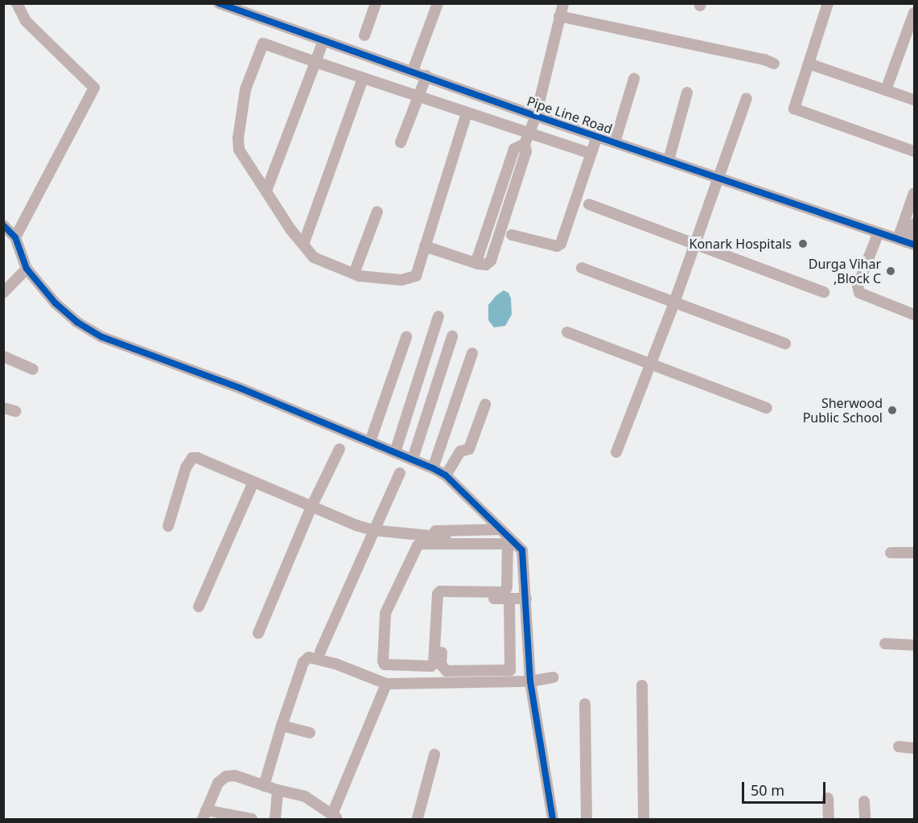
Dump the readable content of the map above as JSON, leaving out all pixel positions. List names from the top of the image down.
{
  "streets": {
    "street": ["Pipe Line Road"]
  },
  "places": ["Konark Hospitals", "Durga Vihar ,Block C", "Sherwood Public School"],
  "scale_bar": "50 m"
}
